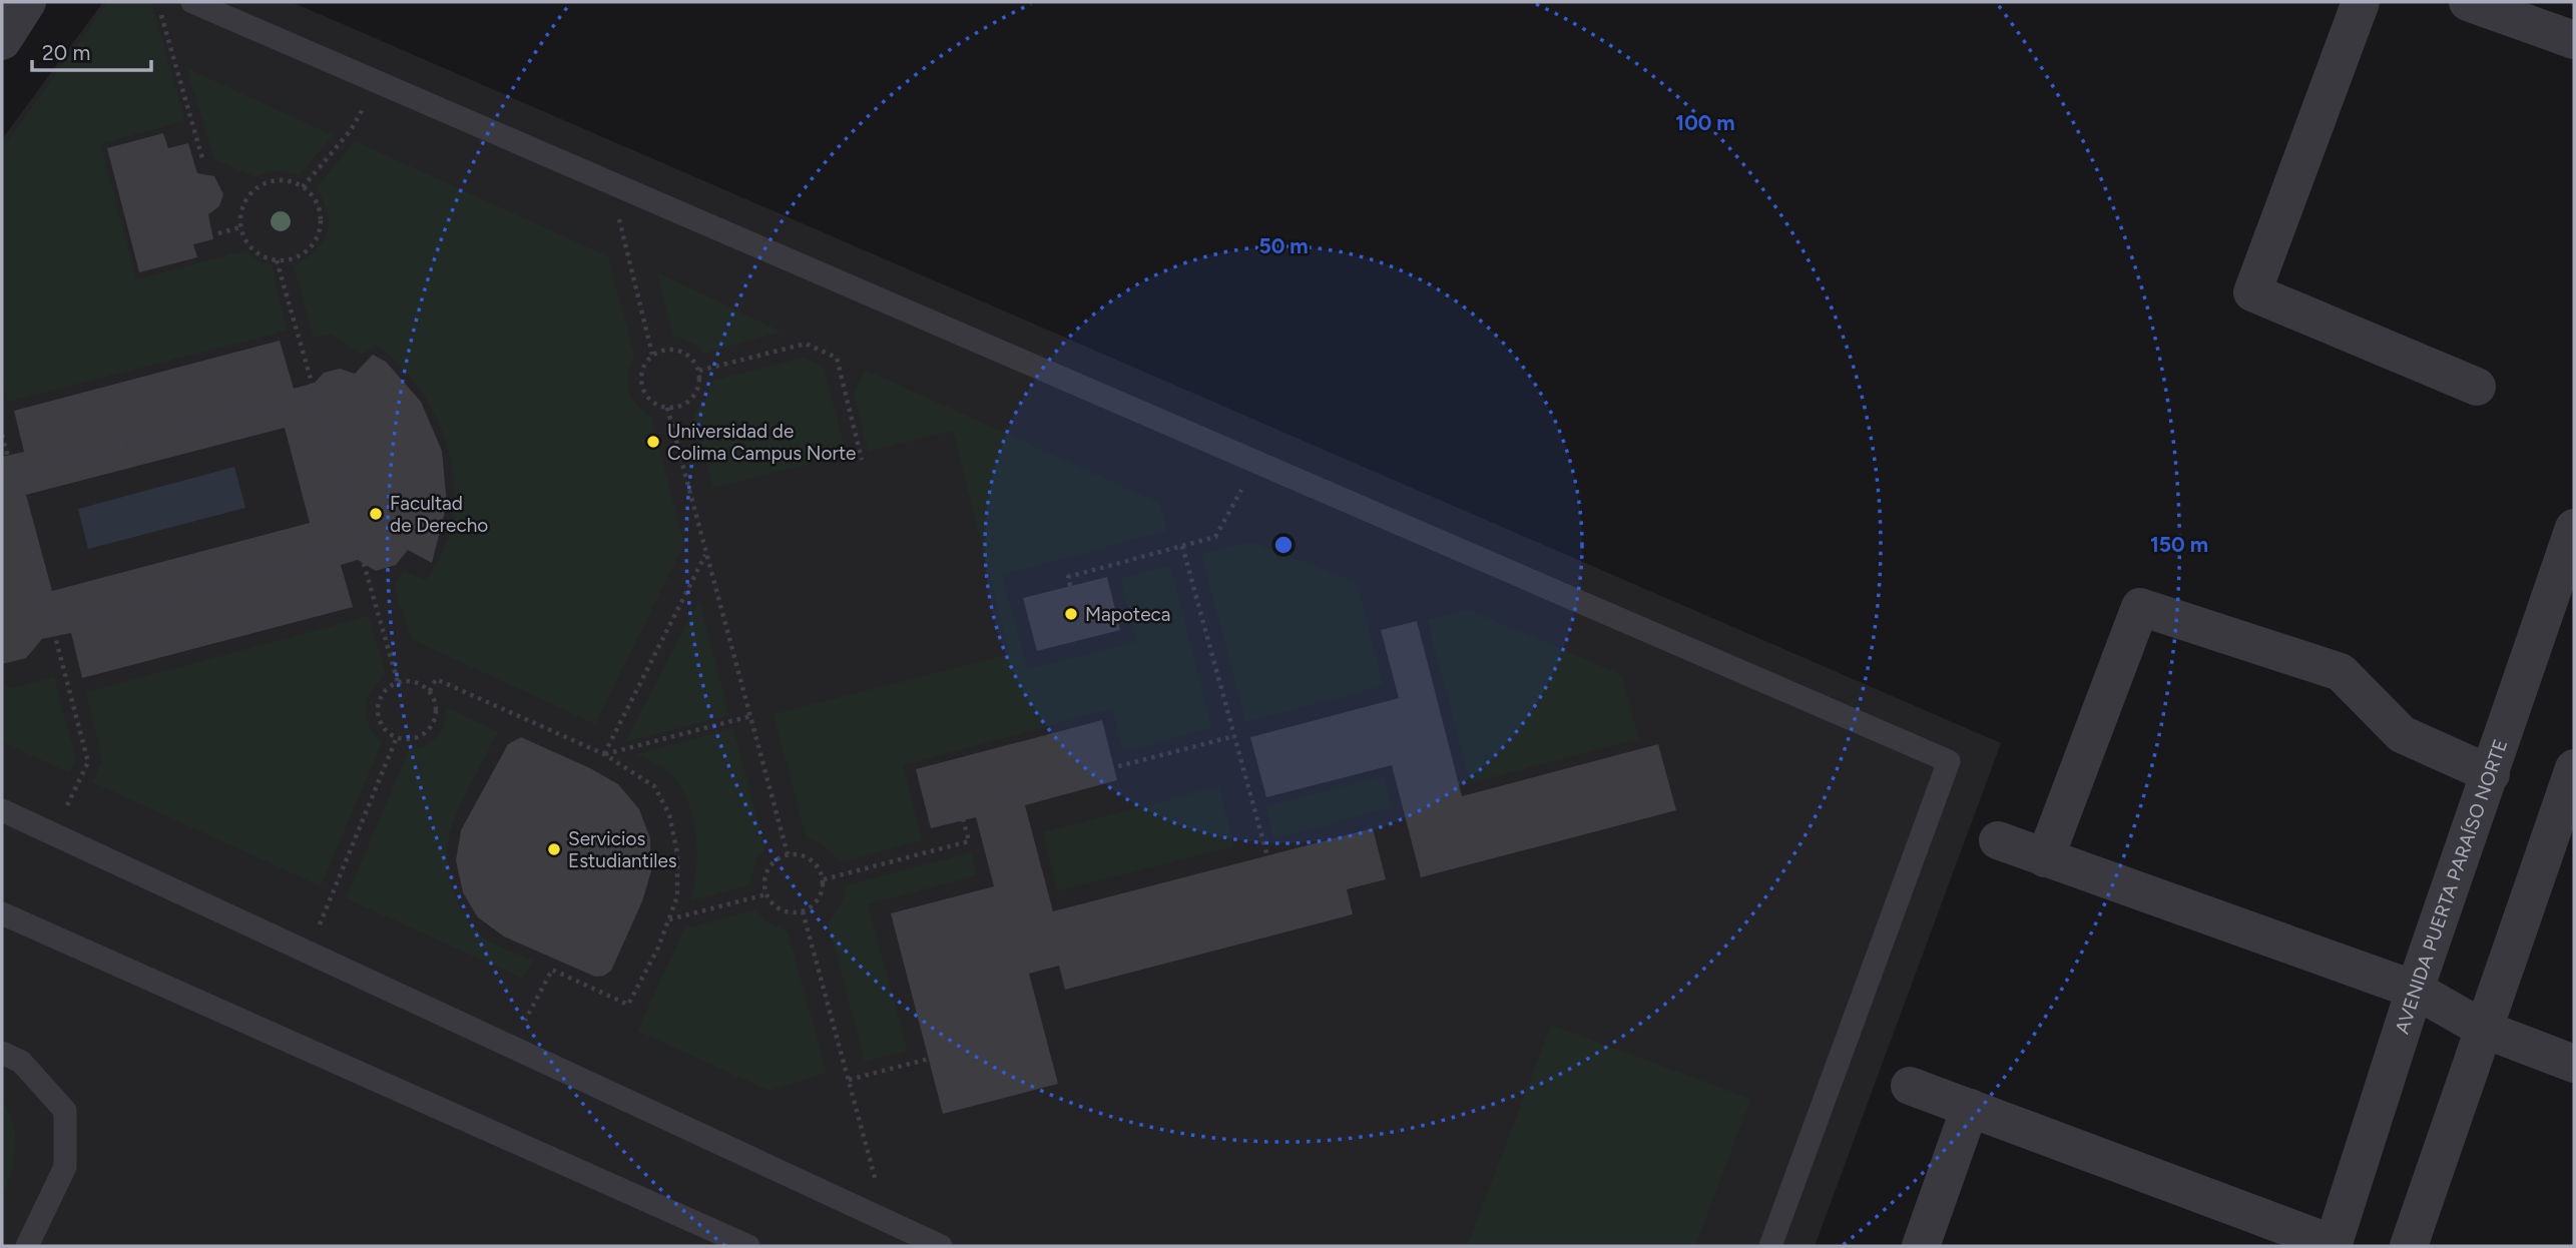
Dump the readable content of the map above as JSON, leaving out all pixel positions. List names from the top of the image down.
{
  "streets": {
    "street": ["AVENIDA PUERTA PARAÍSO NORTE"]
  },
  "places": [
    "Universidad de Colima Campus Norte",
    "Facultad de Derecho",
    "Mapoteca",
    "Servicios Estudiantiles"
  ],
  "scale_bar": "20 m",
  "rings": ["100 m", "50 m", "150 m"]
}
